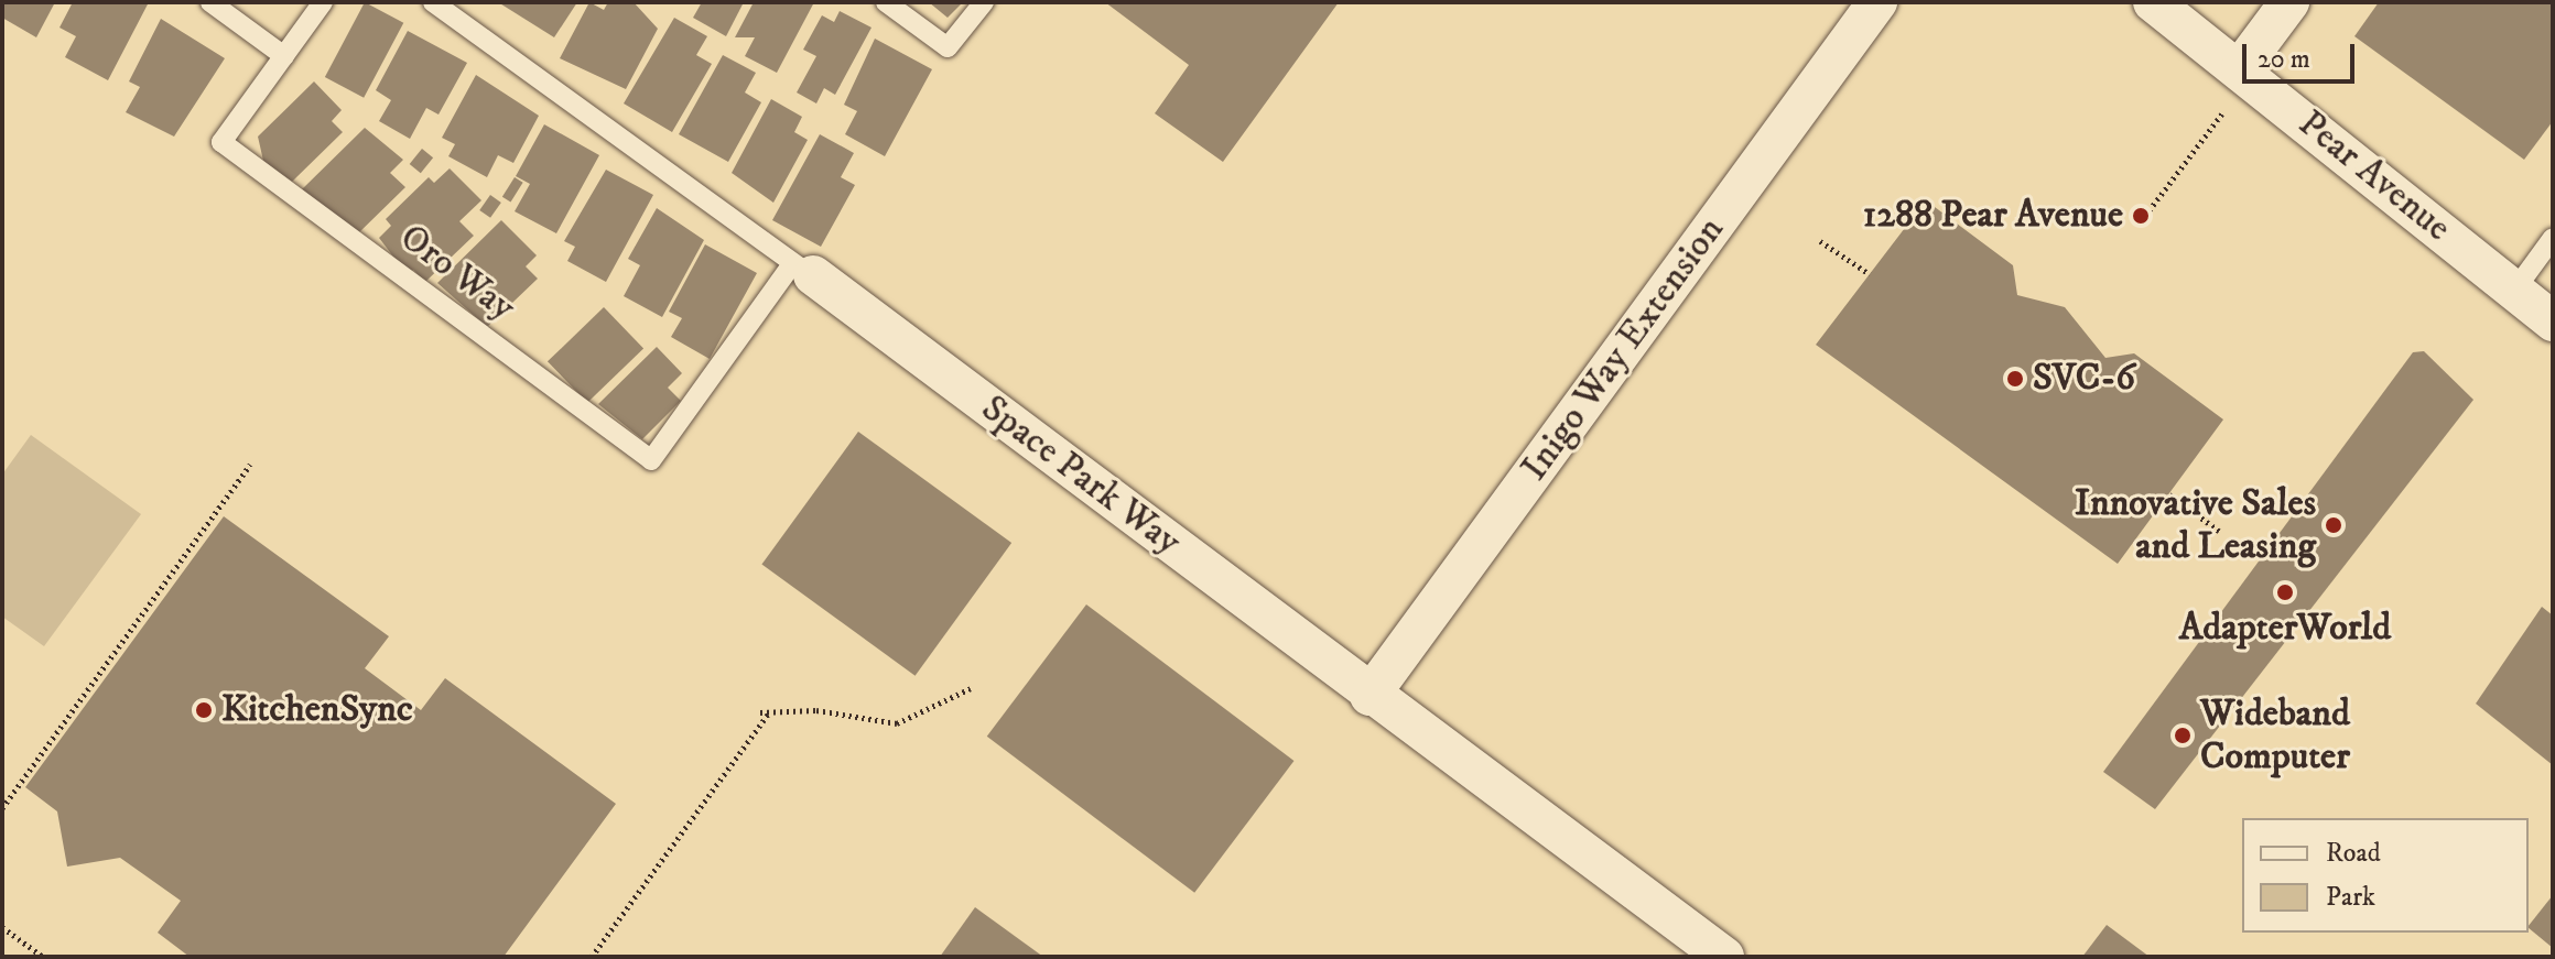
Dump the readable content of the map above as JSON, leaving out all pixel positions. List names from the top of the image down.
{
  "streets": {
    "street": ["Pear Avenue", "Inigo Way Extension", "Space Park Way"],
    "lane": ["Oro Way"]
  },
  "crossings": [
    ["Oro Way", "Space Park Way"],
    ["Inigo Way Extension", "Space Park Way"]
  ],
  "places": [
    "1288 Pear Avenue",
    "SVC-6",
    "Innovative Sales and Leasing",
    "AdapterWorld",
    "KitchenSync",
    "Wideband Computer"
  ],
  "legend": ["Road", "Park"],
  "scale_bar": "20 m"
}
